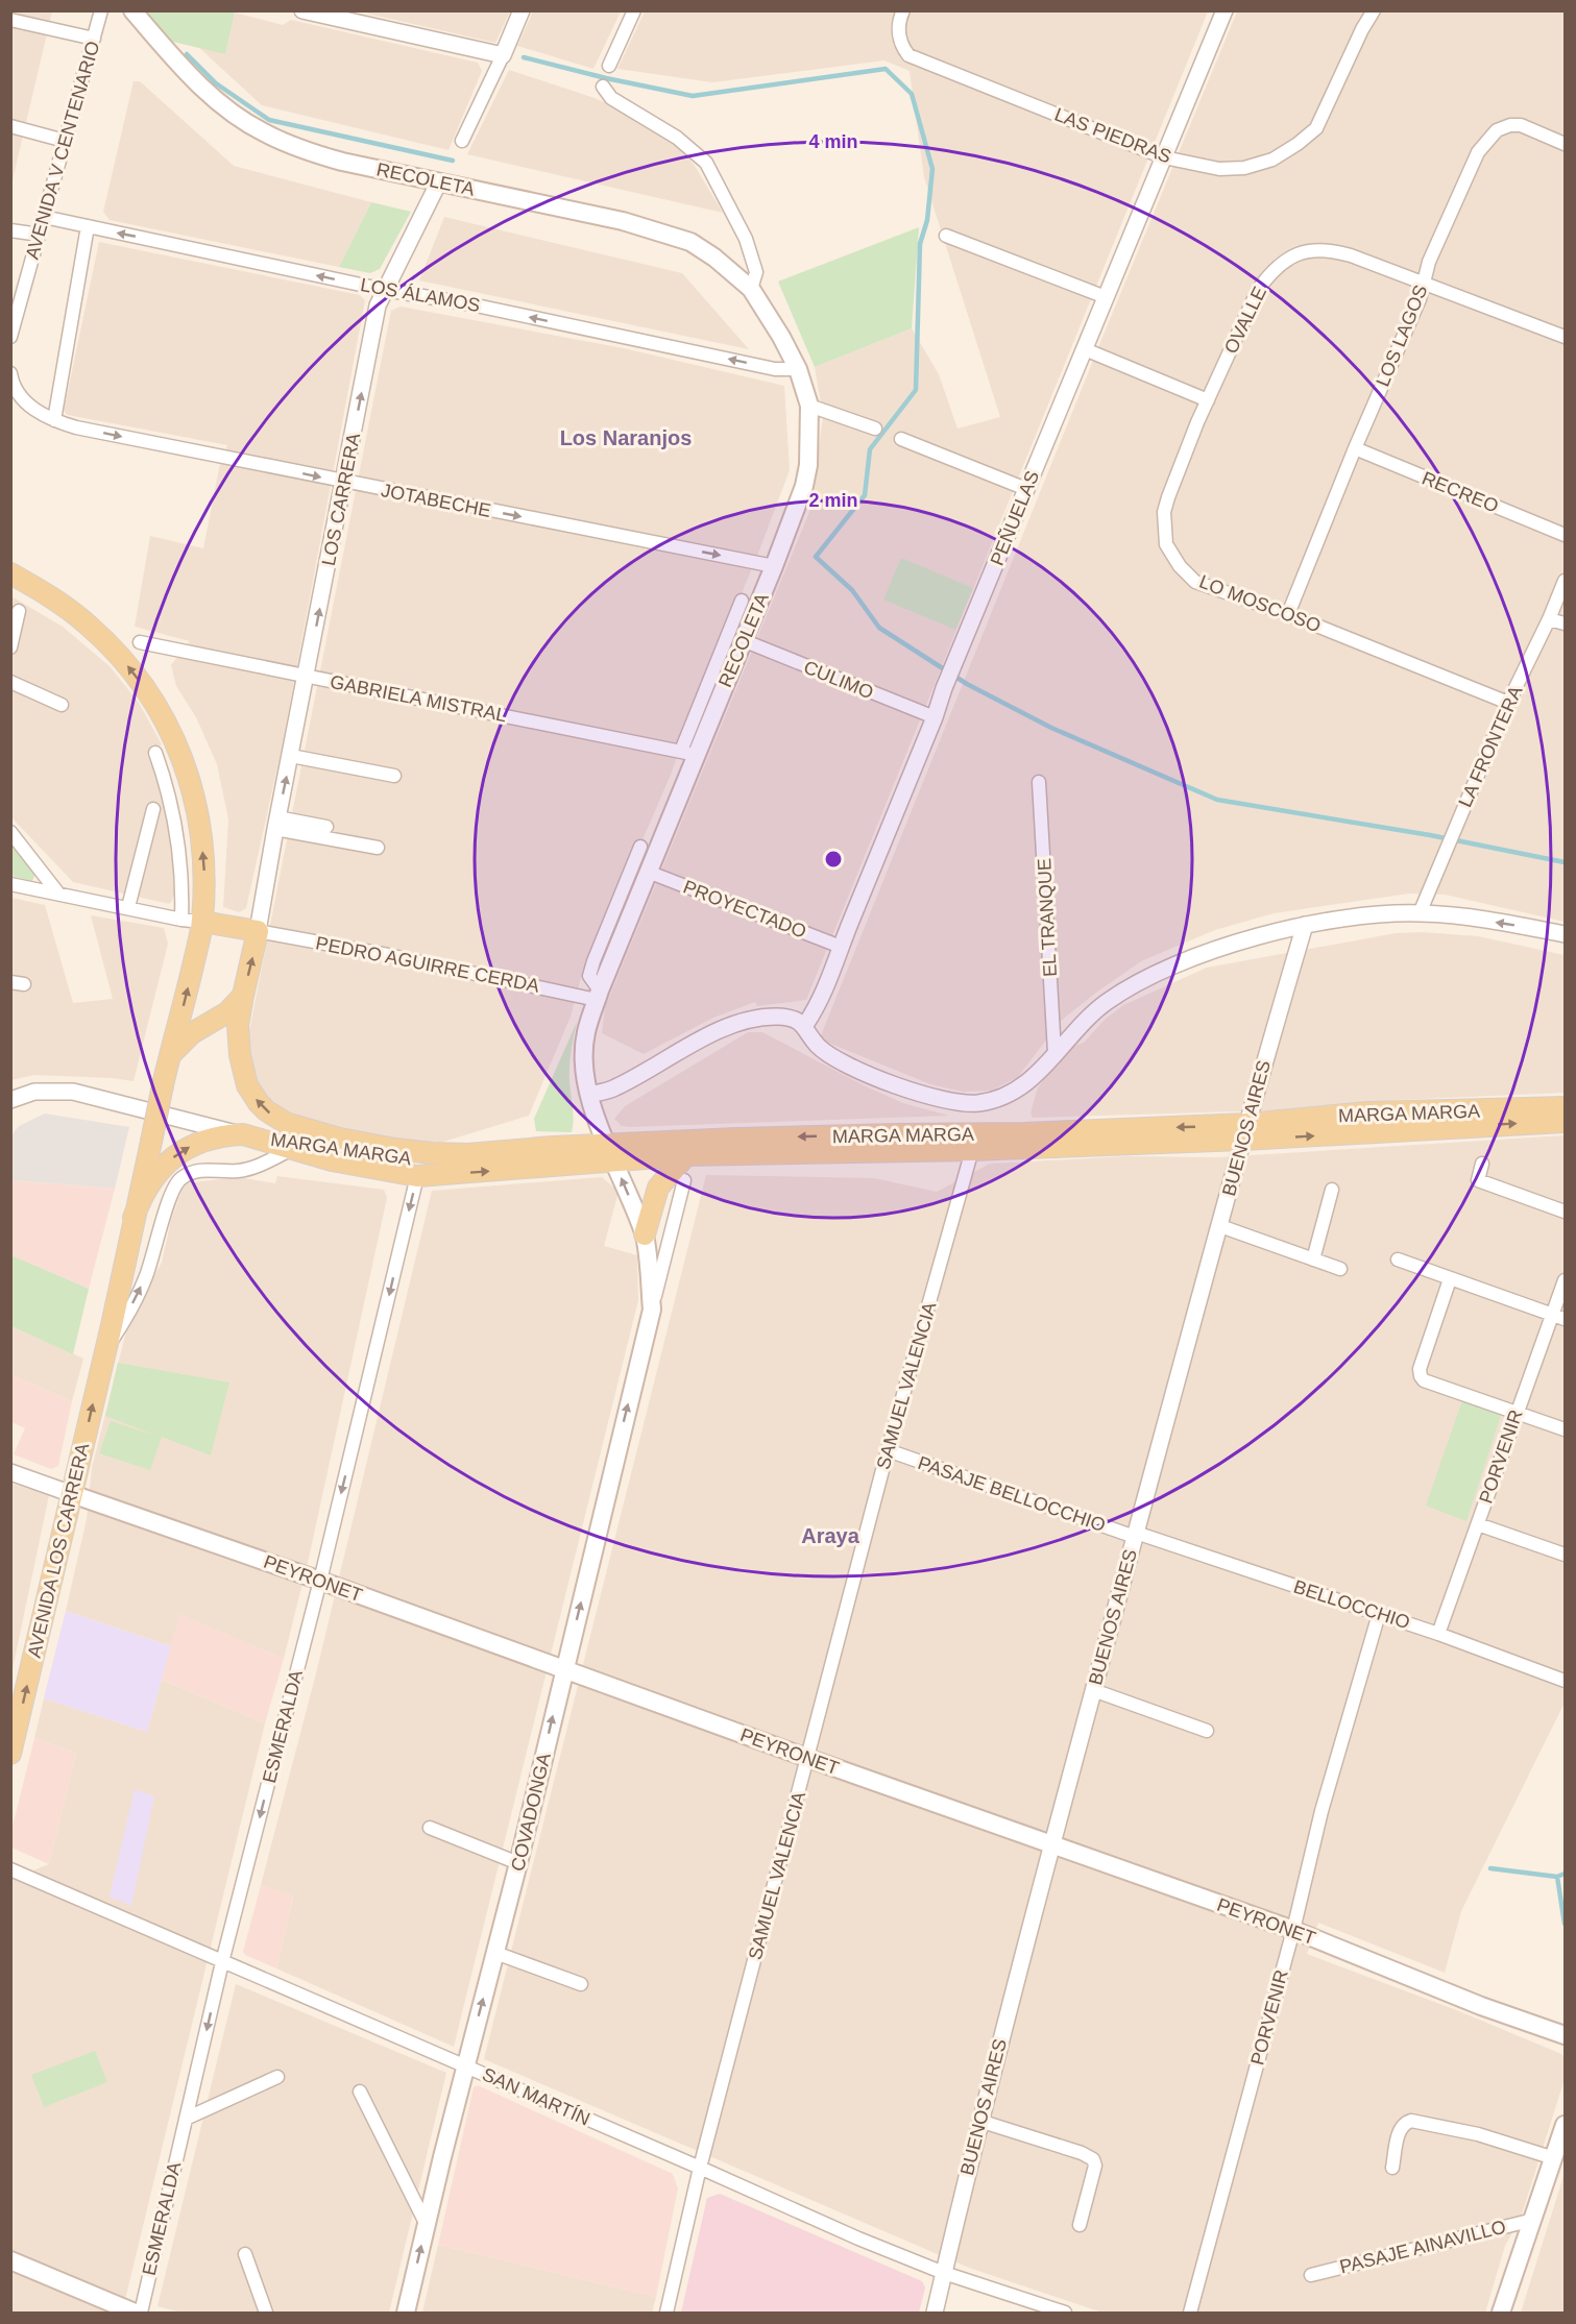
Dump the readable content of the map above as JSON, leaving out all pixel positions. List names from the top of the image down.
{
  "streets": {
    "main road": [
      "RECOLETA",
      "MARGA MARGA",
      "AVENIDA LOS CARRERA",
      "PEYRONET",
      "COVADONGA"
    ],
    "street": [
      "LAS PIEDRAS",
      "AVENIDA V CENTENARIO",
      "LOS ÁLAMOS",
      "OVALLE",
      "LOS LAGOS",
      "RECREO",
      "LOS CARRERA",
      "JOTABECHE",
      "PEÑUELAS",
      "LO MOSCOSO",
      "CULIMO",
      "GABRIELA MISTRAL",
      "LA FRONTERA",
      "PROYECTADO",
      "EL TRANQUE",
      "PEDRO AGUIRRE CERDA",
      "BUENOS AIRES",
      "SAMUEL VALENCIA",
      "PORVENIR",
      "PASAJE BELLOCCHIO",
      "BELLOCCHIO",
      "ESMERALDA",
      "SAN MARTÍN",
      "PASAJE AINAVILLO"
    ]
  },
  "crossings": [
    ["LAS PIEDRAS", "PEÑUELAS"],
    ["AVENIDA V CENTENARIO", "LOS ÁLAMOS"],
    ["RECOLETA", "LOS ÁLAMOS"],
    ["RECOLETA", "LOS CARRERA"],
    ["RECOLETA", "JOTABECHE"],
    ["RECOLETA", "CULIMO"],
    ["RECOLETA", "GABRIELA MISTRAL"],
    ["RECOLETA", "PROYECTADO"],
    ["RECOLETA", "PEDRO AGUIRRE CERDA"],
    ["RECOLETA", "MARGA MARGA"],
    ["RECOLETA", "COVADONGA"],
    ["LOS ÁLAMOS", "LOS CARRERA"],
    ["OVALLE", "LOS LAGOS"],
    ["OVALLE", "LO MOSCOSO"],
    ["LOS LAGOS", "RECREO"],
    ["LOS LAGOS", "LO MOSCOSO"],
    ["LOS CARRERA", "JOTABECHE"],
    ["LOS CARRERA", "GABRIELA MISTRAL"],
    ["LOS CARRERA", "PEDRO AGUIRRE CERDA"],
    ["PEÑUELAS", "CULIMO"],
    ["PEÑUELAS", "PROYECTADO"],
    ["LO MOSCOSO", "LA FRONTERA"],
    ["MARGA MARGA", "BUENOS AIRES"],
    ["MARGA MARGA", "SAMUEL VALENCIA"],
    ["MARGA MARGA", "AVENIDA LOS CARRERA"],
    ["MARGA MARGA", "ESMERALDA"],
    ["MARGA MARGA", "COVADONGA"],
    ["BUENOS AIRES", "PASAJE BELLOCCHIO"],
    ["BUENOS AIRES", "PEYRONET"],
    ["BUENOS AIRES", "BELLOCCHIO"],
    ["BUENOS AIRES", "SAN MARTÍN"],
    ["SAMUEL VALENCIA", "PASAJE BELLOCCHIO"],
    ["SAMUEL VALENCIA", "PEYRONET"],
    ["SAMUEL VALENCIA", "SAN MARTÍN"],
    ["PORVENIR", "PEYRONET"],
    ["PORVENIR", "BELLOCCHIO"],
    ["PASAJE BELLOCCHIO", "BELLOCCHIO"],
    ["AVENIDA LOS CARRERA", "PEYRONET"],
    ["PEYRONET", "ESMERALDA"],
    ["PEYRONET", "COVADONGA"],
    ["ESMERALDA", "SAN MARTÍN"],
    ["COVADONGA", "SAN MARTÍN"]
  ],
  "one_way": [
    "LOS ÁLAMOS",
    "LOS CARRERA",
    "JOTABECHE",
    "AVENIDA LOS CARRERA",
    "ESMERALDA",
    "COVADONGA"
  ],
  "districts": ["Los Naranjos", "Araya"],
  "rings": ["4 min", "2 min"]
}
